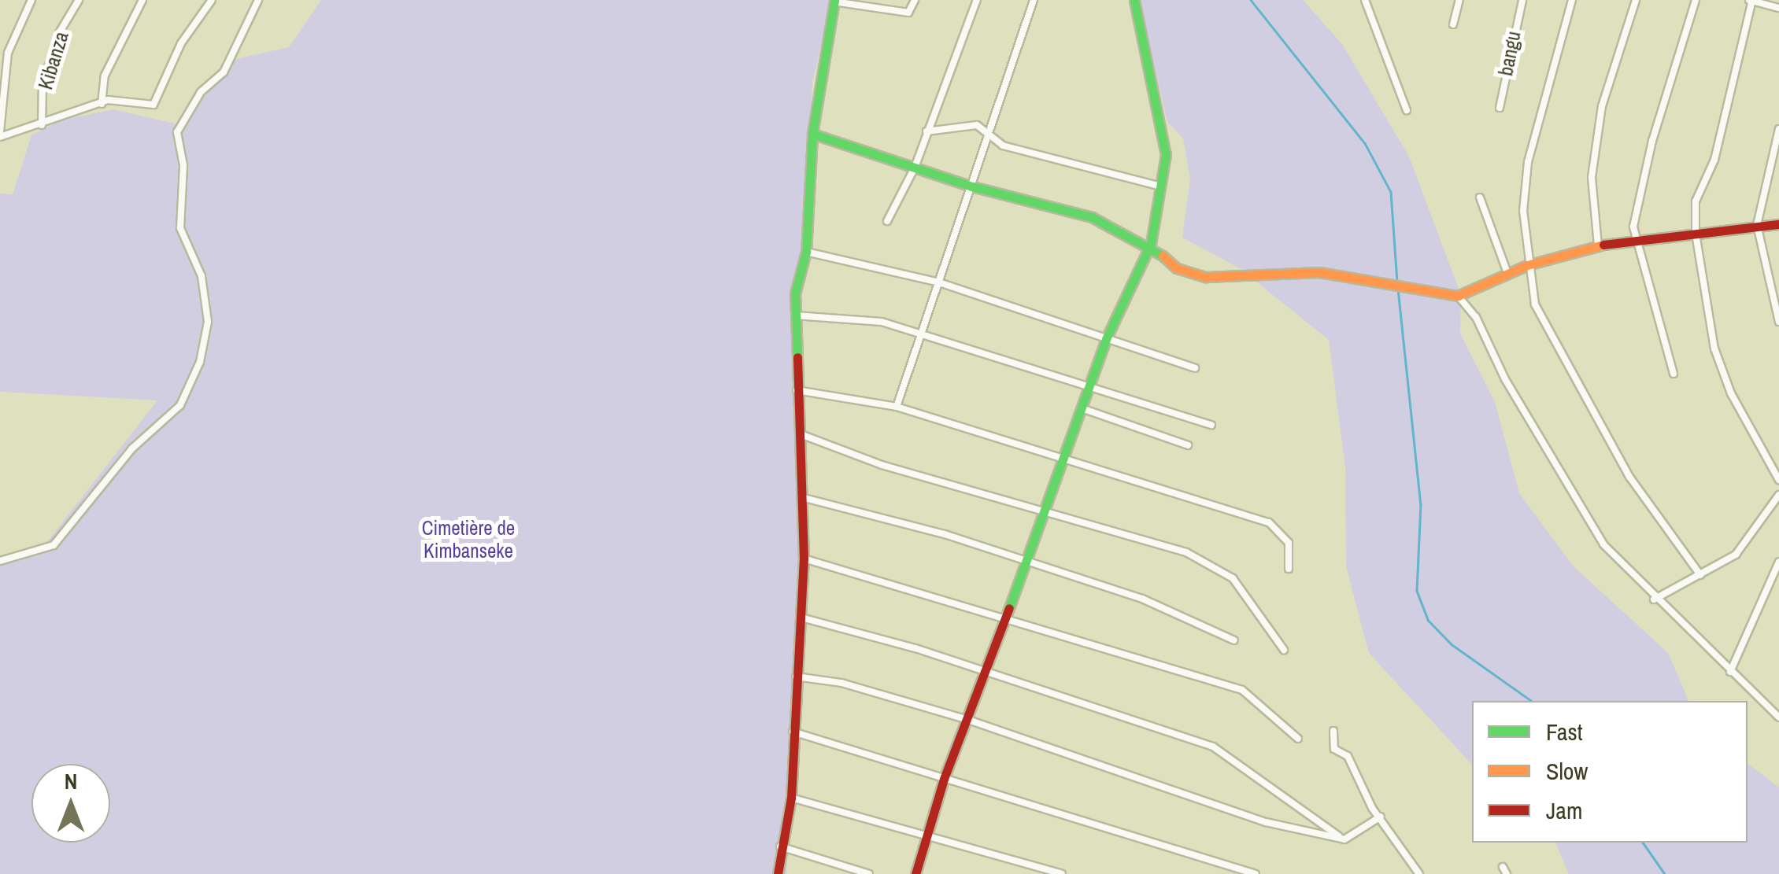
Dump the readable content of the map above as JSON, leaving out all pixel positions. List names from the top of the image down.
{
  "streets": {
    "street": ["bangu", "Kibanza"]
  },
  "parks": ["Cimetière de Kimbanseke"],
  "legend": ["Fast", "Slow", "Jam"],
  "north": "top"
}
